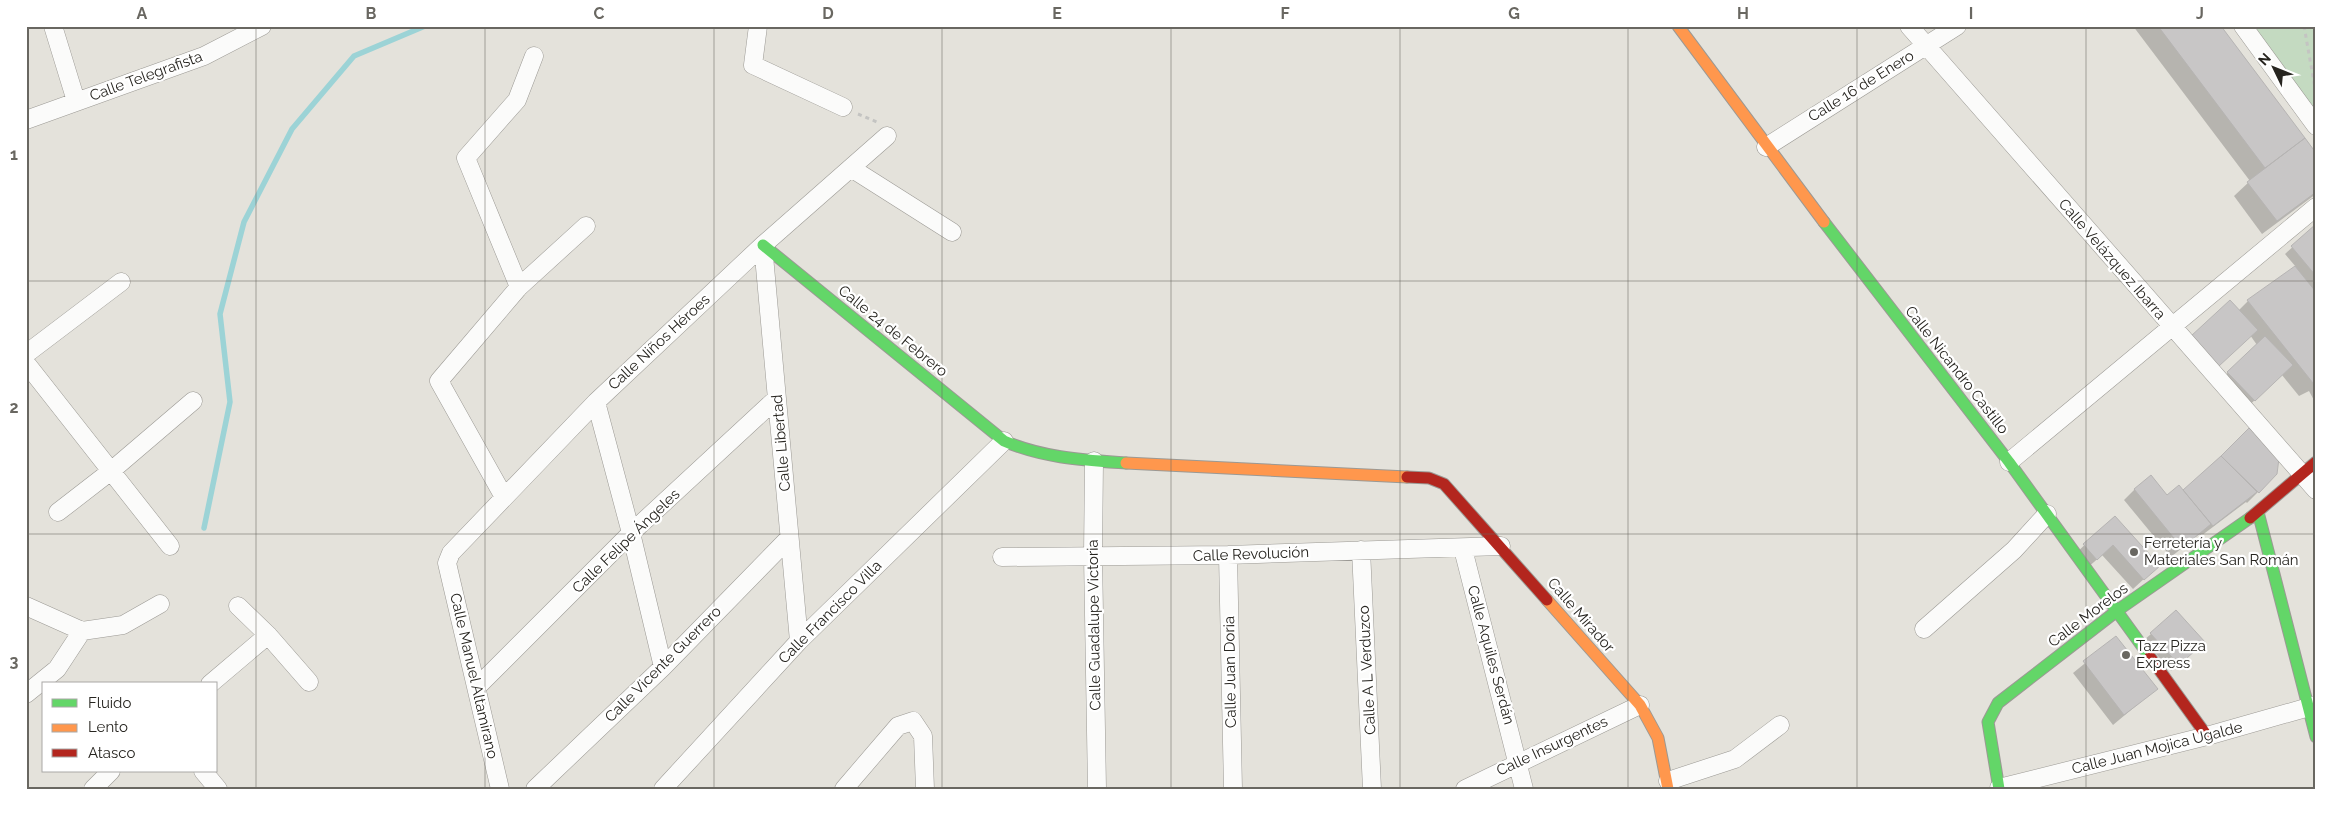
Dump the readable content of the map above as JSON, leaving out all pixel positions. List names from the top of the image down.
{
  "streets": {
    "street": [
      "Calle Telegrafista",
      "Calle 16 de Enero",
      "Calle Velázquez Ibarra",
      "Calle 24 de Febrero",
      "Calle Niños Héroes",
      "Calle Nicandro Castillo",
      "Calle Libertad",
      "Calle Felipe Ángeles",
      "Calle Revolución",
      "Calle Francisco Villa",
      "Calle Mirador",
      "Calle Morelos",
      "Calle Guadalupe Victoria",
      "Calle Aquiles Serdán",
      "Calle Vicente Guerrero",
      "Calle A L Verduzco",
      "Calle Juan Doria",
      "Calle Manuel Altamirano",
      "Calle Insurgentes",
      "Calle Juan Mojica Ugalde"
    ]
  },
  "crossings": [
    ["Calle 16 de Enero", "Calle Velázquez Ibarra"],
    ["Calle 16 de Enero", "Calle Nicandro Castillo"],
    ["Calle Velázquez Ibarra", "Calle Morelos"],
    ["Calle 24 de Febrero", "Calle Niños Héroes"],
    ["Calle 24 de Febrero", "Calle Libertad"],
    ["Calle 24 de Febrero", "Calle Francisco Villa"],
    ["Calle 24 de Febrero", "Calle Mirador"],
    ["Calle 24 de Febrero", "Calle Guadalupe Victoria"],
    ["Calle Niños Héroes", "Calle Libertad"],
    ["Calle Niños Héroes", "Calle Manuel Altamirano"],
    ["Calle Nicandro Castillo", "Calle Morelos"],
    ["Calle Nicandro Castillo", "Calle Juan Mojica Ugalde"],
    ["Calle Libertad", "Calle Felipe Ángeles"],
    ["Calle Libertad", "Calle Francisco Villa"],
    ["Calle Libertad", "Calle Vicente Guerrero"],
    ["Calle Felipe Ángeles", "Calle Manuel Altamirano"],
    ["Calle Revolución", "Calle Mirador"],
    ["Calle Revolución", "Calle Guadalupe Victoria"],
    ["Calle Revolución", "Calle Aquiles Serdán"],
    ["Calle Revolución", "Calle A L Verduzco"],
    ["Calle Revolución", "Calle Juan Doria"],
    ["Calle Mirador", "Calle Insurgentes"],
    ["Calle Morelos", "Calle Juan Mojica Ugalde"],
    ["Calle Aquiles Serdán", "Calle Insurgentes"]
  ],
  "places": ["Ferretería y Materiales San Román", "Tazz Pizza Express"],
  "legend": ["Fluido", "Lento", "Atasco"],
  "north": "top left",
  "grid": {
    "columns": [
      "A",
      "B",
      "C",
      "D",
      "E",
      "F",
      "G",
      "H",
      "I",
      "J"
    ],
    "rows": ["1", "2", "3"]
  }
}
